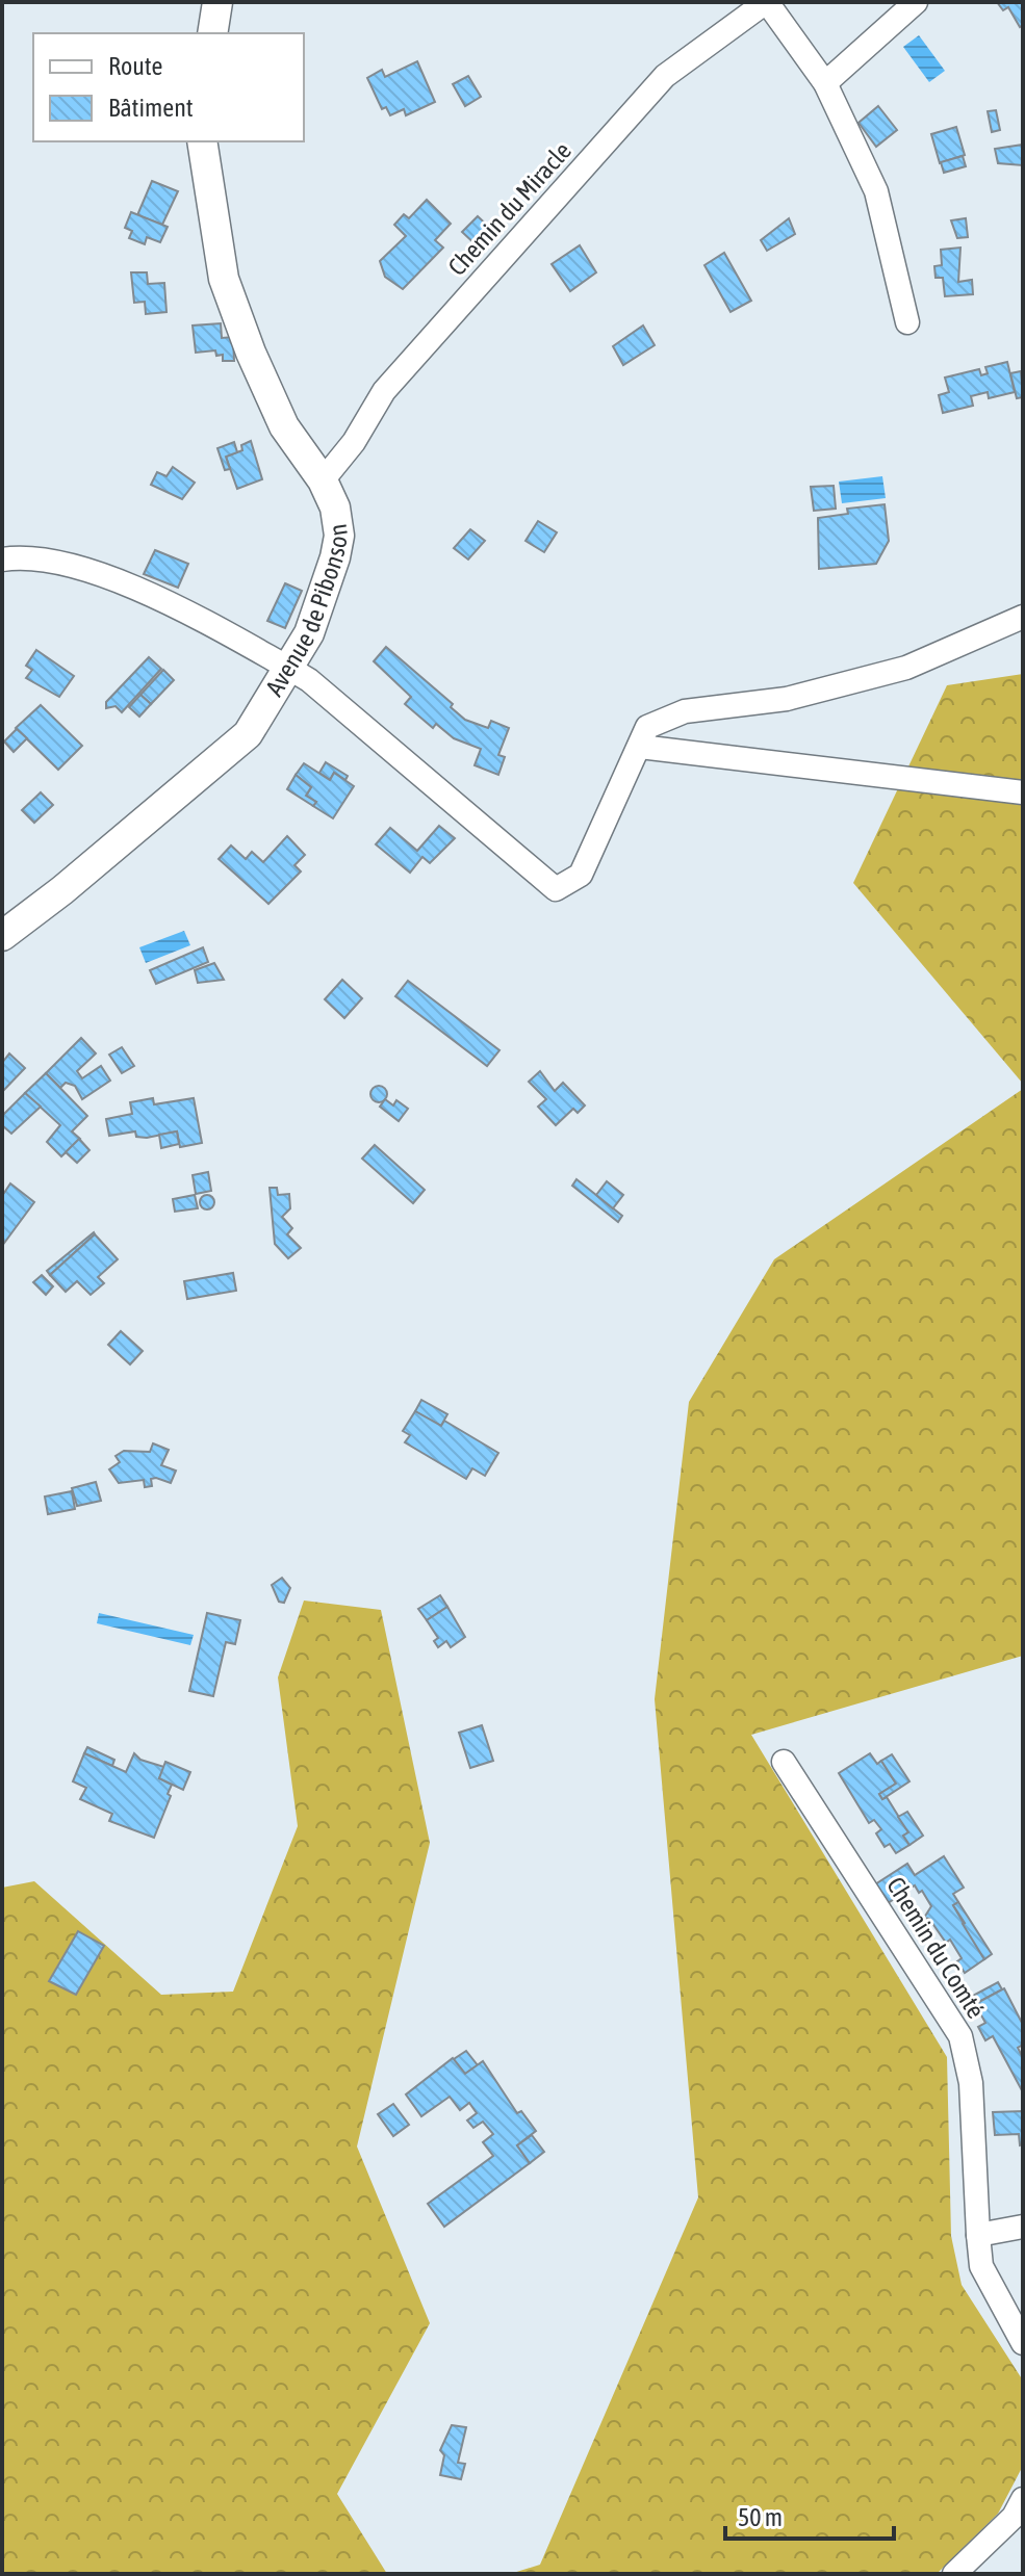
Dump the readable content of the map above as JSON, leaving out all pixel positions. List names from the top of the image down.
{
  "streets": {
    "street": ["Chemin du Miracle", "Avenue de Pibonson", "Chemin du Comté"]
  },
  "crossings": [
    ["Chemin du Miracle", "Avenue de Pibonson"]
  ],
  "legend": ["Route", "Bâtiment"],
  "scale_bar": "50 m"
}
